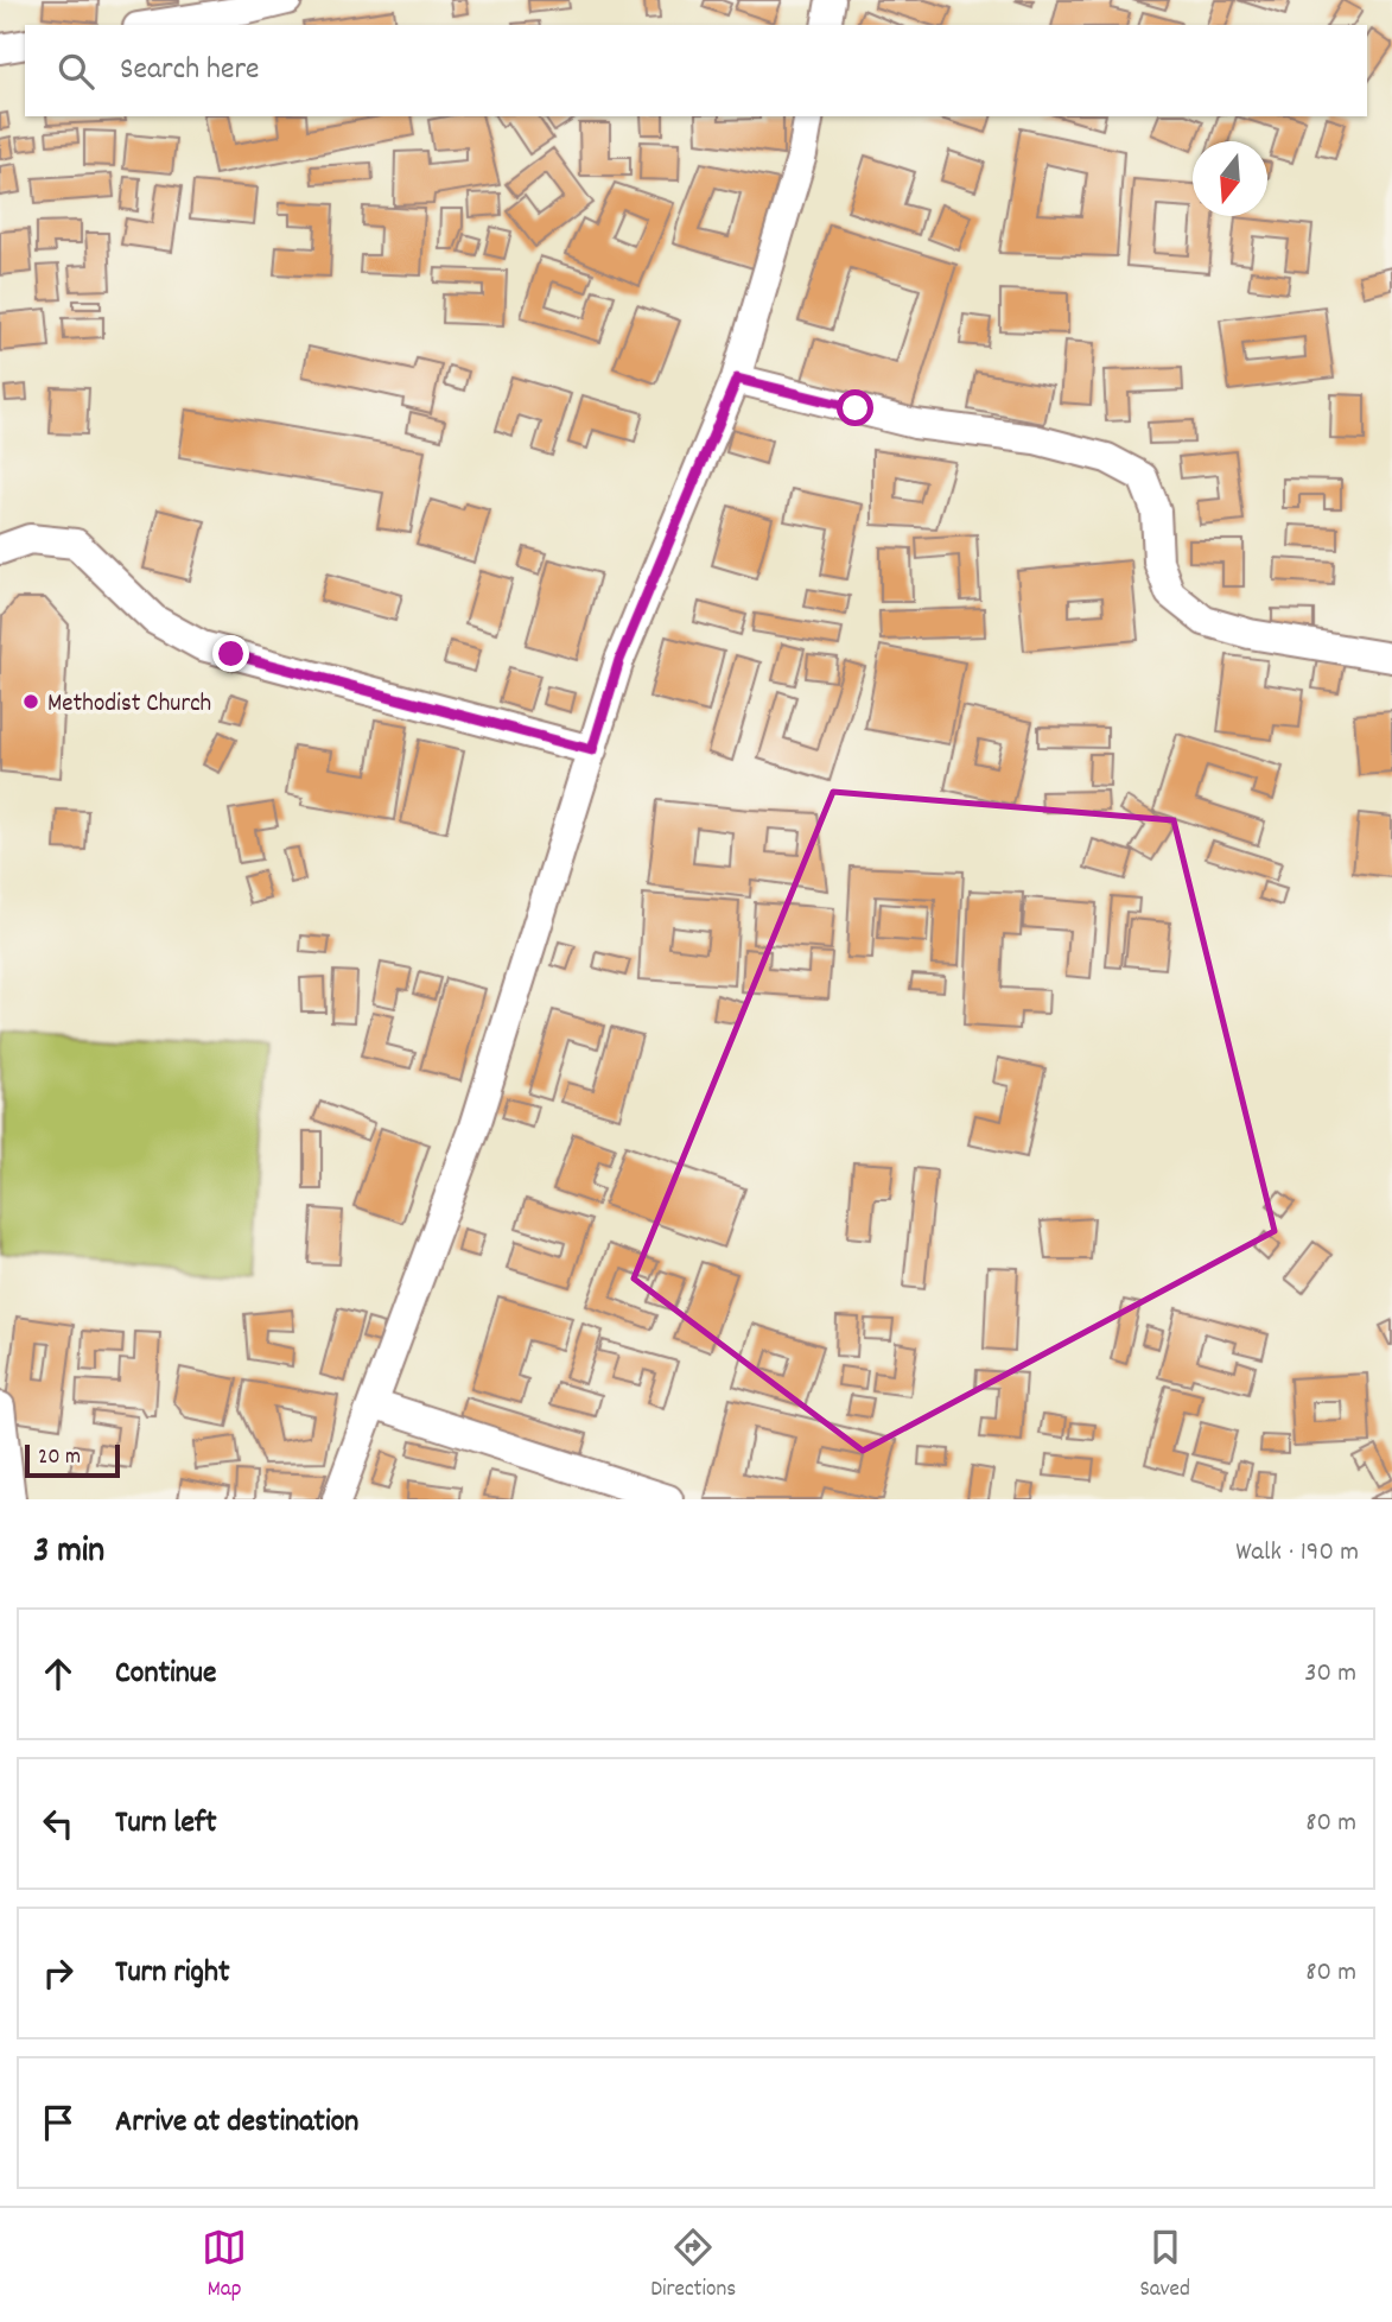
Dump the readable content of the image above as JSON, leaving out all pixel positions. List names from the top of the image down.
{
  "places": ["Methodist Church"],
  "scale_bar": "20 m",
  "north": "bottom",
  "page": {
    "search": "Search here",
    "scale": "20 m",
    "heading": ["3 min", "Walk · 190 m"],
    "list": [
      ["Continue", "30 m"],
      ["Turn left", "80 m"],
      ["Turn right", "80 m"],
      "Arrive at destination"
    ],
    "nav": ["Map", "Directions", "Saved"]
  }
}
